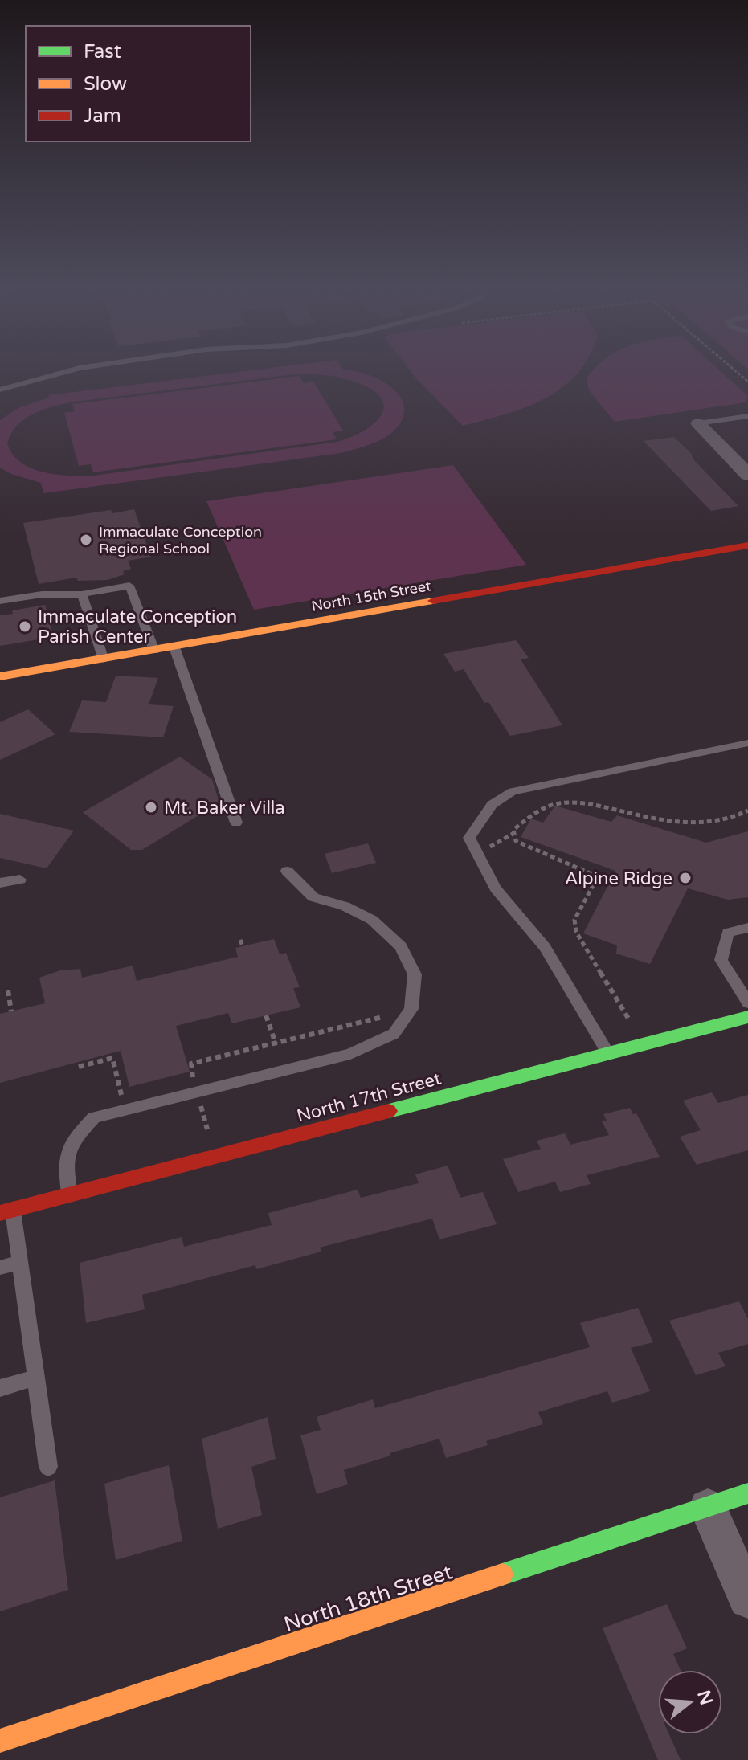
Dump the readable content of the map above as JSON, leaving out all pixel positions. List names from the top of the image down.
{
  "streets": {
    "street": ["North 15th Street", "North 17th Street", "North 18th Street"]
  },
  "places": [
    "Immaculate Conception Regional School",
    "Immaculate Conception Parish Center",
    "Mt. Baker Villa",
    "Alpine Ridge"
  ],
  "legend": ["Fast", "Slow", "Jam"],
  "north": "right"
}
